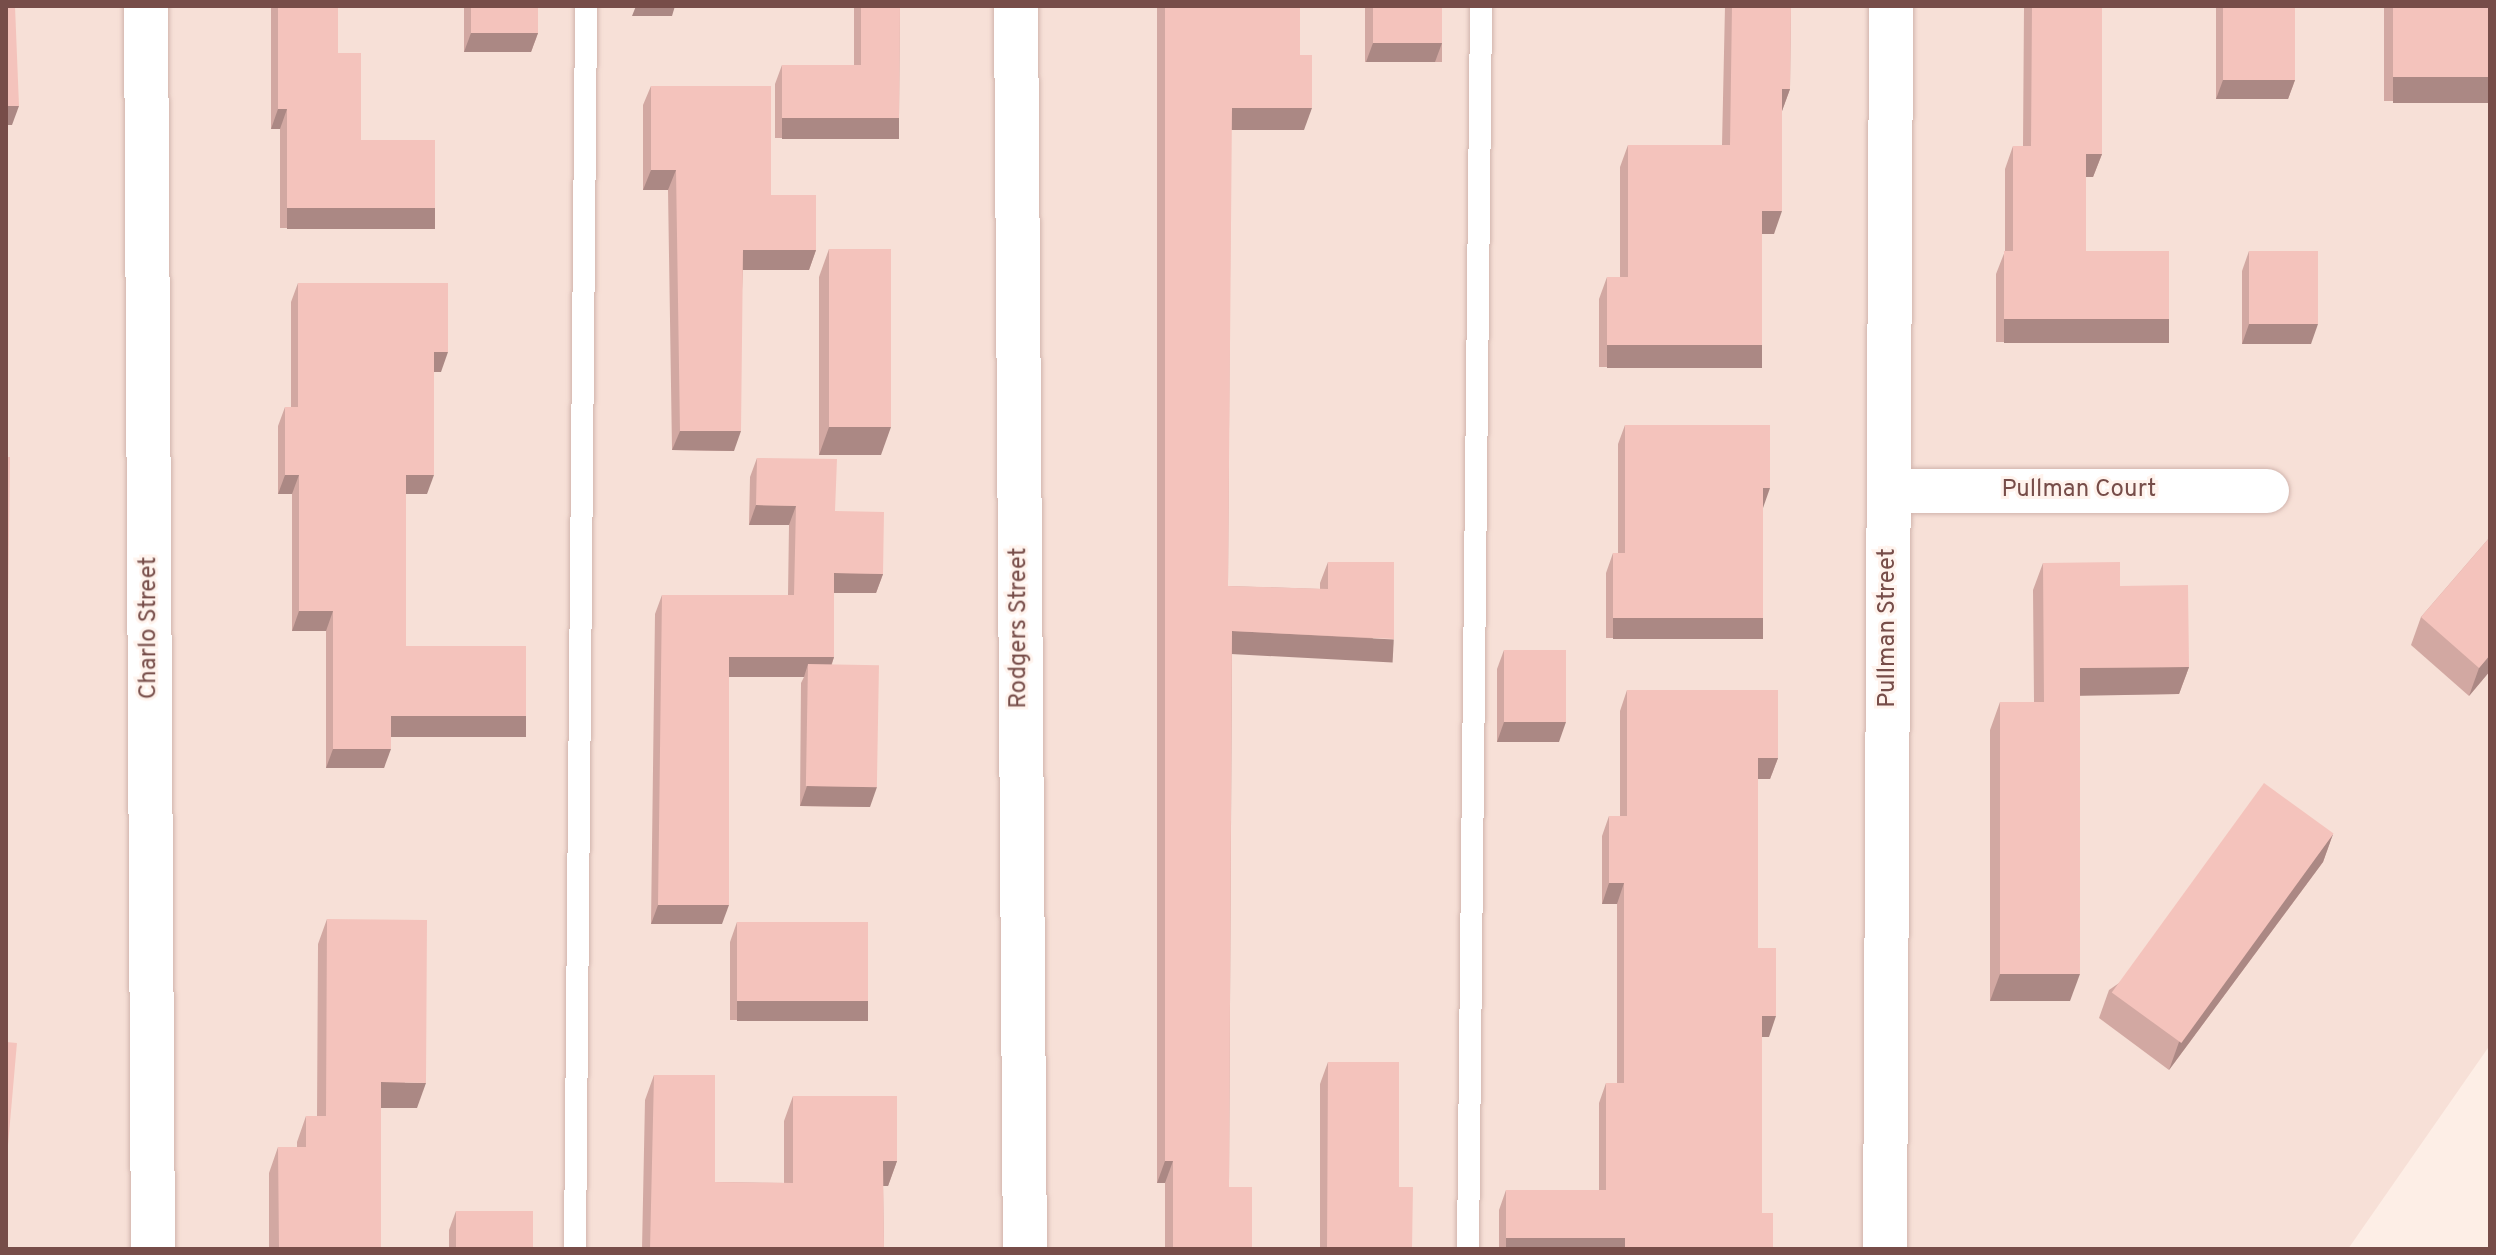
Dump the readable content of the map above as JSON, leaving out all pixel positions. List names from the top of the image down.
{
  "streets": {
    "street": [
      "Pullman Court",
      "Charlo Street",
      "Rodgers Street",
      "Pullman Street"
    ]
  },
  "crossings": [
    ["Pullman Court", "Pullman Street"]
  ]
}
